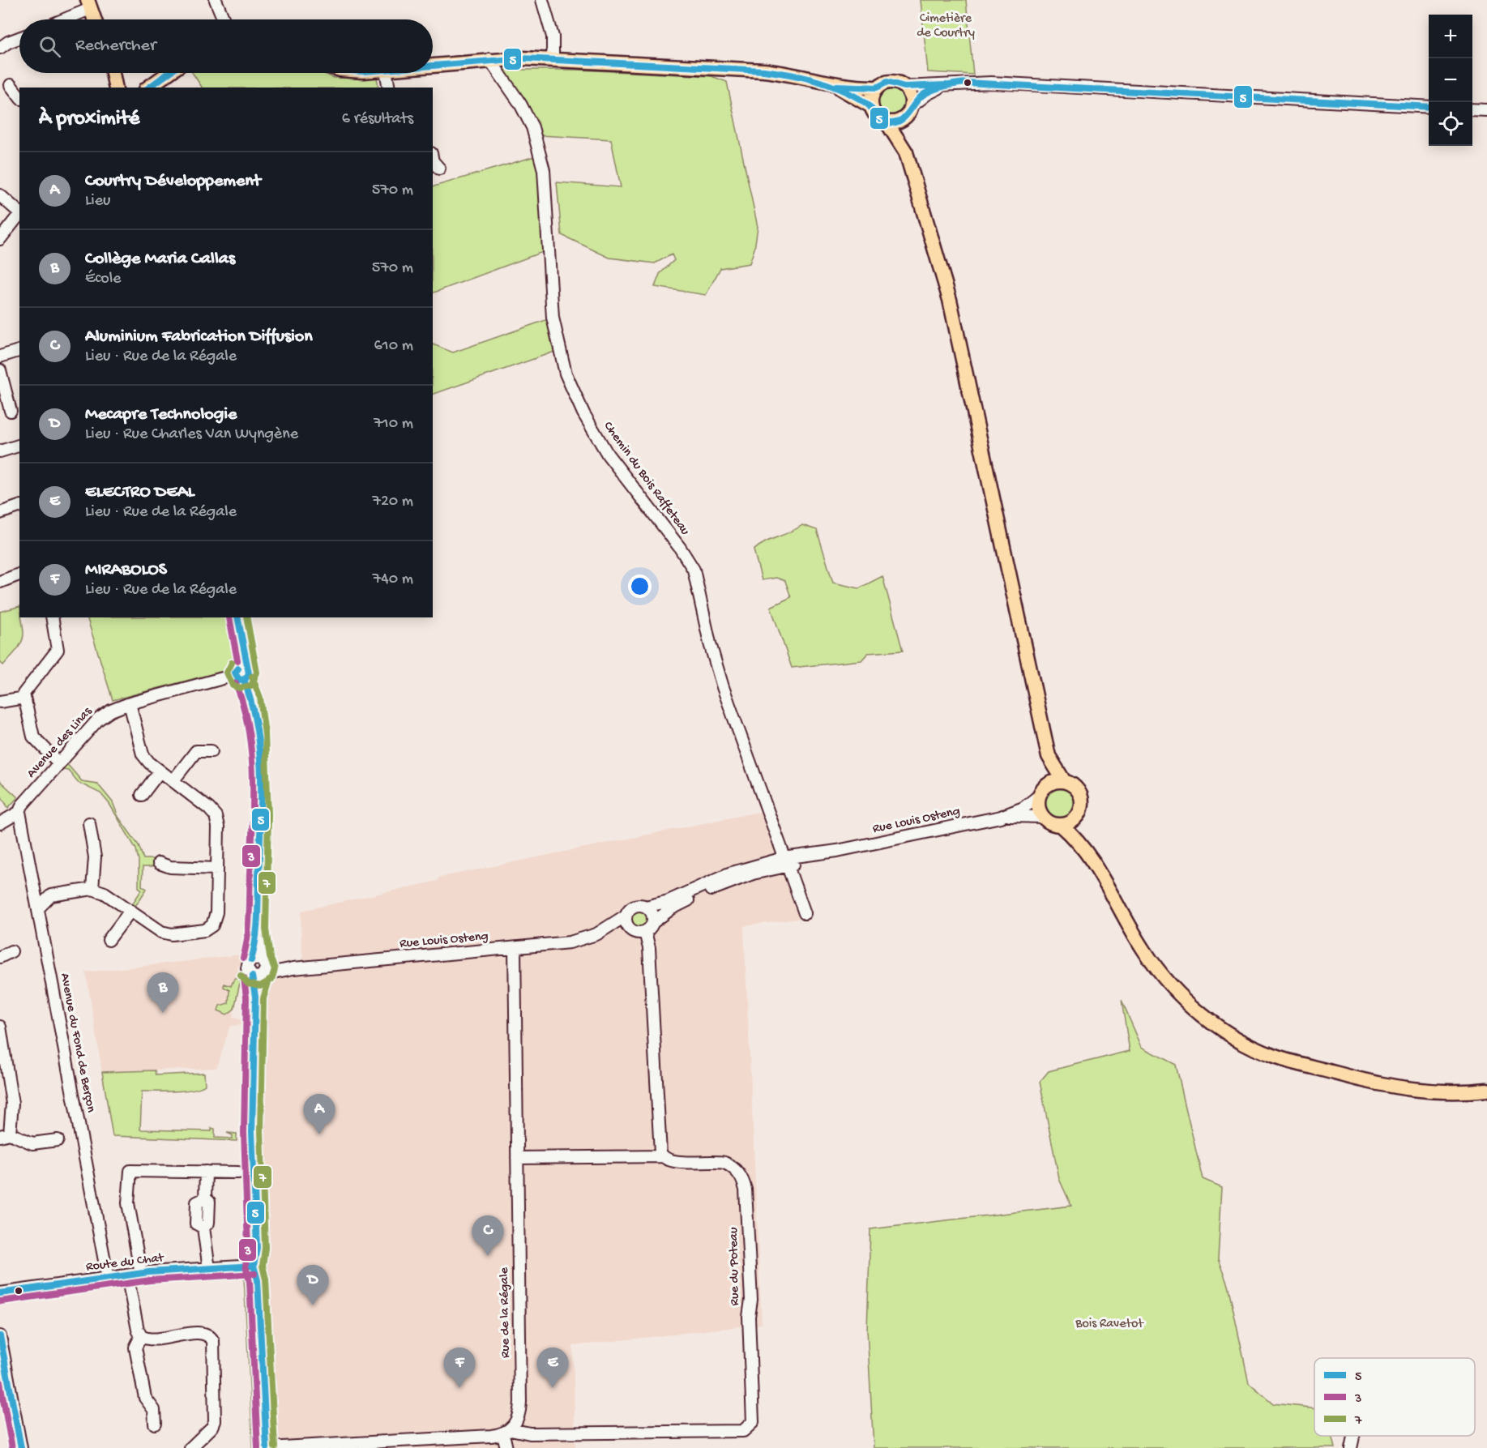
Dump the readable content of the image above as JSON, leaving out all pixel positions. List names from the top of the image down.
{
  "streets": {
    "street": [
      "Chemin du Bois Raffeteau",
      "Avenue des Linas",
      "Rue Louis Osteng",
      "Avenue du Fond de Berçon",
      "Route du Chat",
      "Rue du Poteau",
      "Rue de la Régale"
    ]
  },
  "crossings": [
    ["Chemin du Bois Raffeteau", "Rue Louis Osteng"],
    ["Avenue des Linas", "Avenue du Fond de Berçon"],
    ["Rue Louis Osteng", "Rue de la Régale"],
    ["Avenue du Fond de Berçon", "Route du Chat"],
    ["Rue du Poteau", "Rue de la Régale"]
  ],
  "parks": ["Cimetière de Courtry", "Bois Ravetot"],
  "lines": ["transit line 5", "transit line 3", "transit line 7"],
  "legend": ["5", "3", "7"],
  "page": {
    "map_buttons": ["+", "−"],
    "search": "Rechercher",
    "heading": ["À proximité", "6 résultats"],
    "list": [
      {
        "mark": "A",
        "name": "Courtry Développement",
        "note": "Lieu",
        "value": "570 m"
      },
      {
        "mark": "B",
        "name": "Collège Maria Callas",
        "note": "École",
        "value": "570 m"
      },
      {
        "mark": "C",
        "name": "Aluminium Fabrication Diffusion",
        "note": "Lieu · Rue de la Régale",
        "value": "610 m"
      },
      {
        "mark": "D",
        "name": "Mecapre Technologie",
        "note": "Lieu · Rue Charles Van Wyngène",
        "value": "710 m"
      },
      {
        "mark": "E",
        "name": "ELECTRO DEAL",
        "note": "Lieu · Rue de la Régale",
        "value": "720 m"
      },
      {
        "mark": "F",
        "name": "MIRABOLOS",
        "note": "Lieu · Rue de la Régale",
        "value": "740 m"
      }
    ],
    "pins": [
      "B",
      "A",
      "C",
      "D",
      "E",
      "F"
    ]
  }
}
